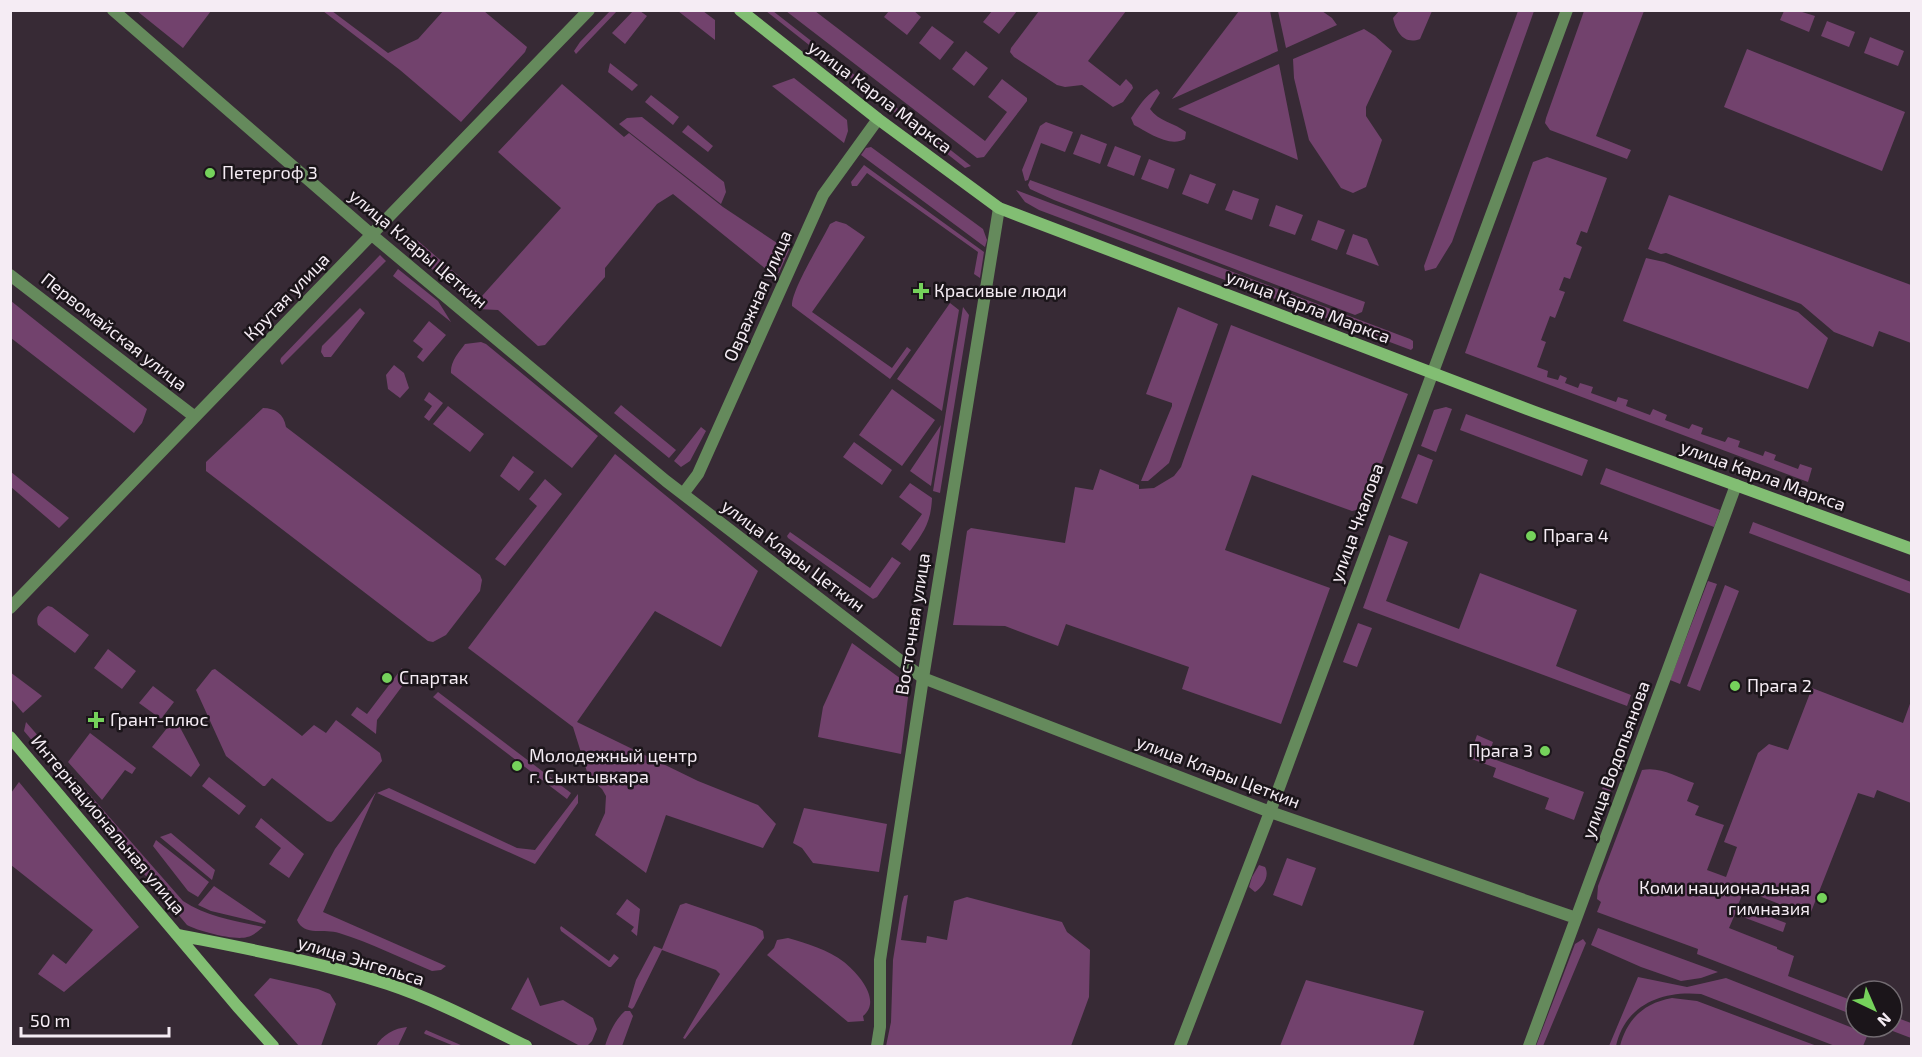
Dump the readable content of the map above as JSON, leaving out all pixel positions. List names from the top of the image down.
{
  "streets": {
    "street": [
      "улица Карла Маркса",
      "улица Клары Цеткин",
      "Овражная улица",
      "Крутая улица",
      "Первомайская улица",
      "улица Чкалова",
      "Восточная улица",
      "улица Водопьянова",
      "Интернациональная улица",
      "улица Энгельса"
    ]
  },
  "crossings": [
    ["улица Карла Маркса", "Овражная улица"],
    ["улица Карла Маркса", "улица Чкалова"],
    ["улица Карла Маркса", "Восточная улица"],
    ["улица Карла Маркса", "улица Водопьянова"],
    ["улица Клары Цеткин", "Овражная улица"],
    ["улица Клары Цеткин", "Крутая улица"],
    ["улица Клары Цеткин", "улица Чкалова"],
    ["улица Клары Цеткин", "Восточная улица"],
    ["улица Клары Цеткин", "улица Водопьянова"],
    ["Крутая улица", "Первомайская улица"],
    ["Интернациональная улица", "улица Энгельса"]
  ],
  "places": {
    "other": [
      "Петергоф 3",
      "Прага 4",
      "Спартак",
      "Прага 2",
      "Прага 3",
      "Молодежный центр г. Сыктывкара",
      "Коми национальная гимназия"
    ],
    "health": ["Красивые люди", "Грант-плюс"]
  },
  "scale_bar": "50 m",
  "north": "bottom right"
}
